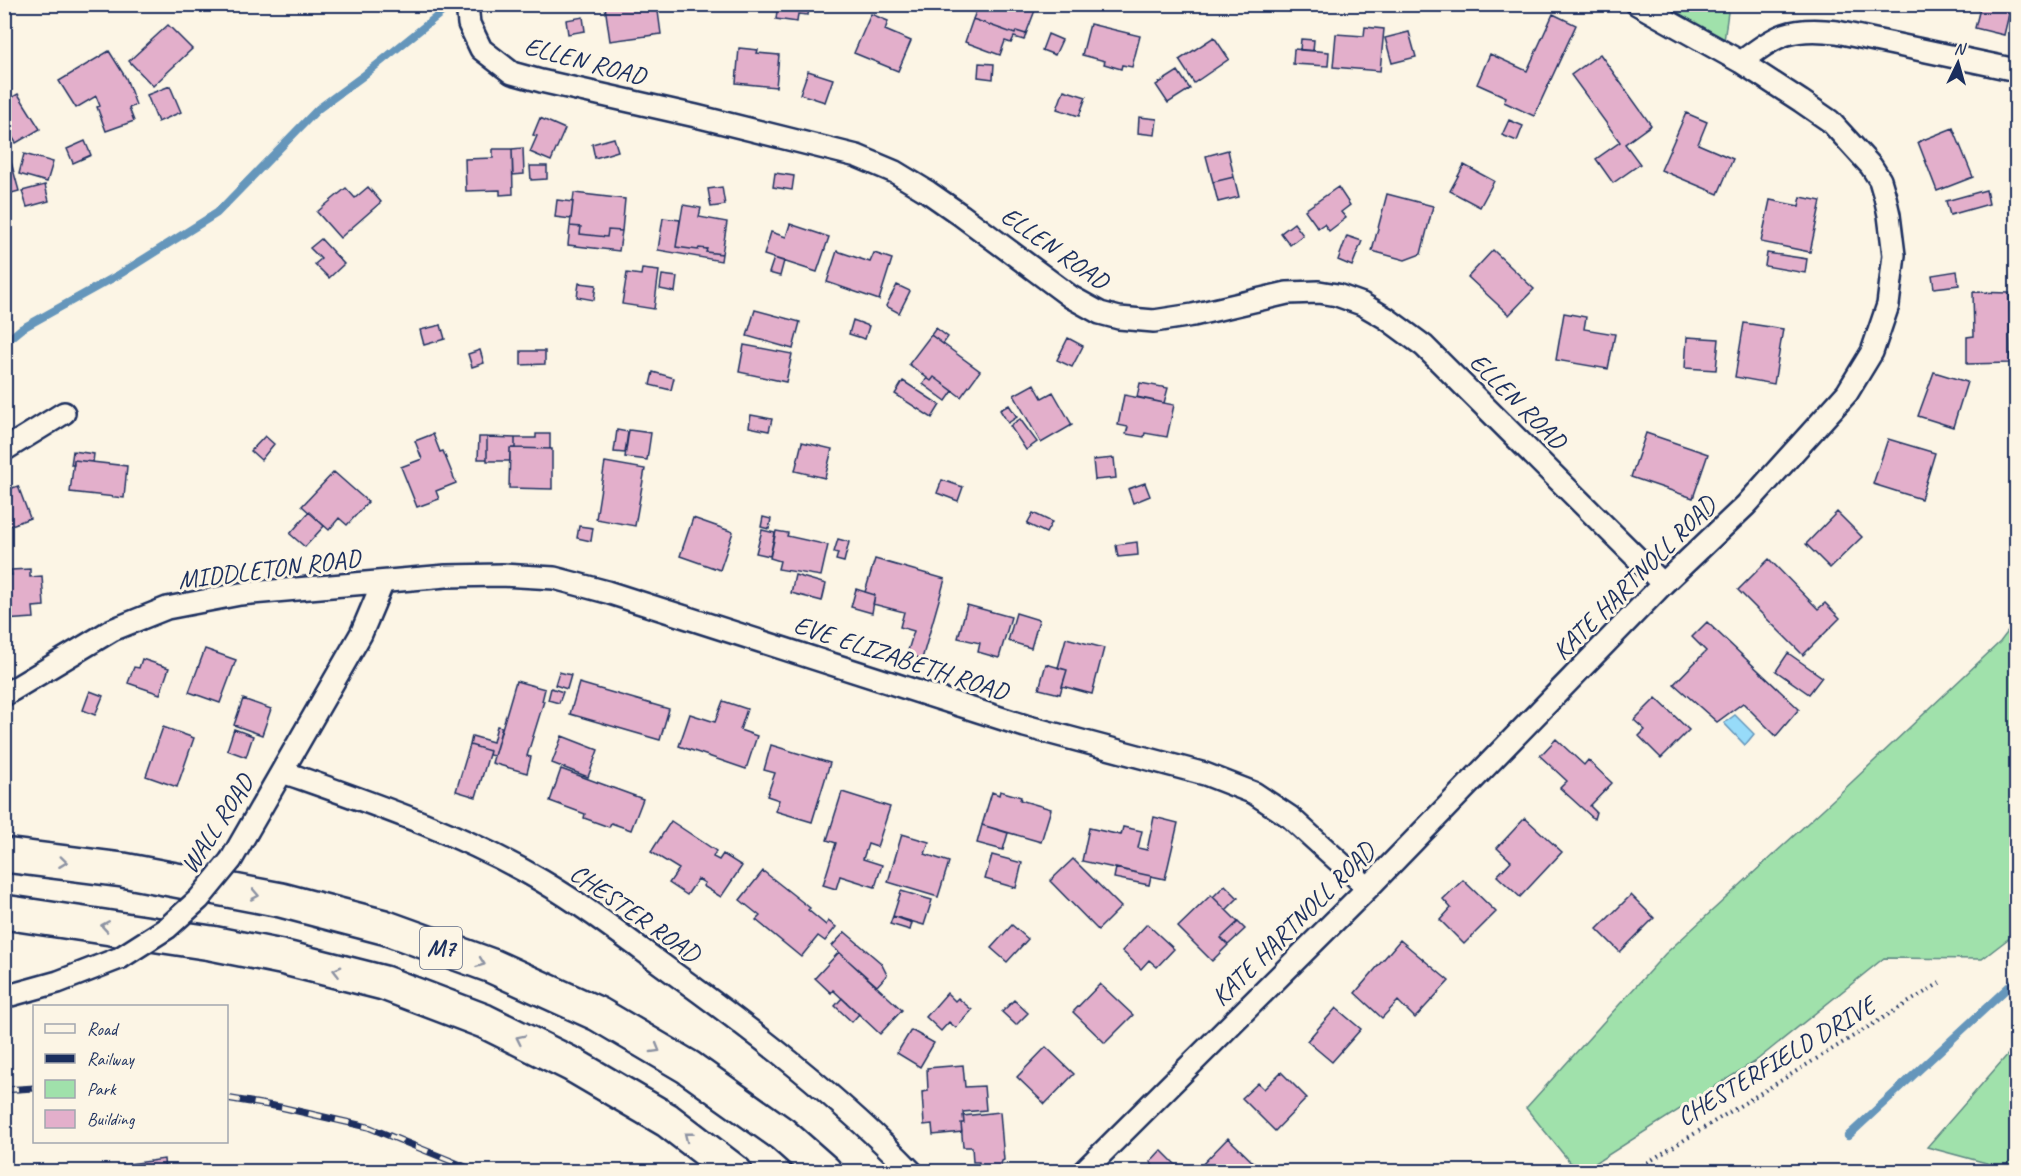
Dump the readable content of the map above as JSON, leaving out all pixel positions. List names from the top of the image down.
{
  "streets": {
    "highway": ["M7"],
    "street": [
      "ELLEN ROAD",
      "MIDDLETON ROAD",
      "KATE HARTNOLL ROAD",
      "EVE ELIZABETH ROAD",
      "WALL ROAD",
      "CHESTER ROAD"
    ],
    "path": ["CHESTERFIELD DRIVE"]
  },
  "crossings": [
    ["ELLEN ROAD", "KATE HARTNOLL ROAD"],
    ["MIDDLETON ROAD", "EVE ELIZABETH ROAD"],
    ["MIDDLETON ROAD", "WALL ROAD"],
    ["KATE HARTNOLL ROAD", "EVE ELIZABETH ROAD"],
    ["EVE ELIZABETH ROAD", "WALL ROAD"],
    ["WALL ROAD", "CHESTER ROAD"]
  ],
  "legend": [
    "Road",
    "Railway",
    "Park",
    "Building"
  ],
  "north": "top"
}
